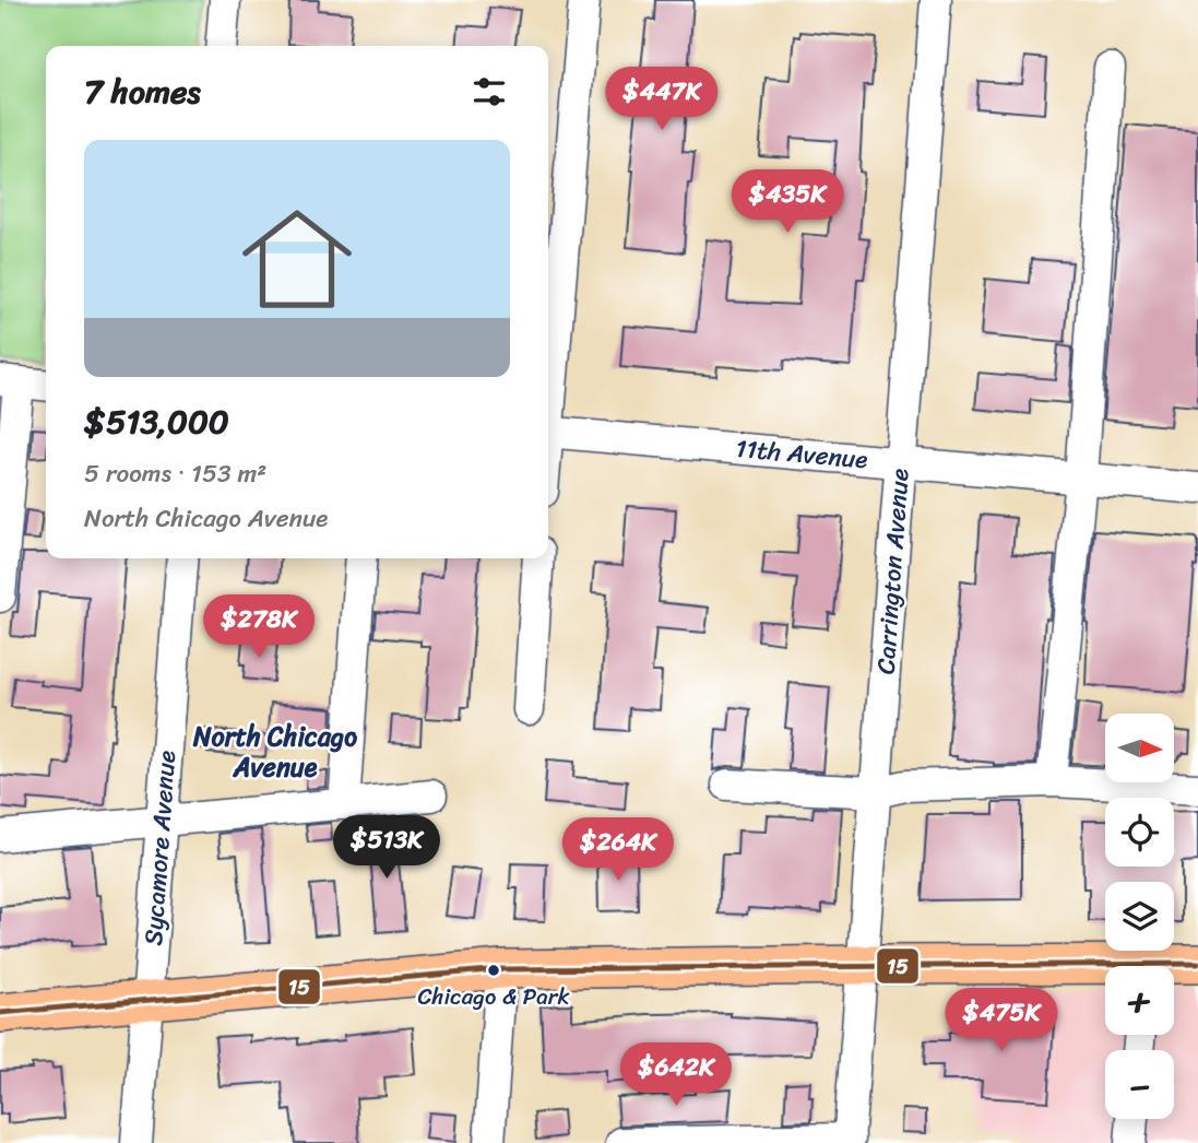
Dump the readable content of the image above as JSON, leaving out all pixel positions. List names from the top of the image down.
{
  "streets": {
    "street": ["11th Avenue", "Carrington Avenue", "Sycamore Avenue"]
  },
  "crossings": [
    ["11th Avenue", "Carrington Avenue"]
  ],
  "districts": ["North Chicago Avenue"],
  "places": ["Chicago & Park"],
  "lines": ["transit line 15"],
  "north": "right",
  "page": {
    "heading": "7 homes",
    "price": [
      "$447K",
      "$435K",
      "$278K",
      "$513K",
      "$264K",
      "$475K",
      "$642K"
    ],
    "list": [
      {
        "name": "$513,000",
        "note": "5 rooms · 153 m² · North Chicago Avenue"
      }
    ],
    "map_buttons": ["+", "−"]
  }
}
